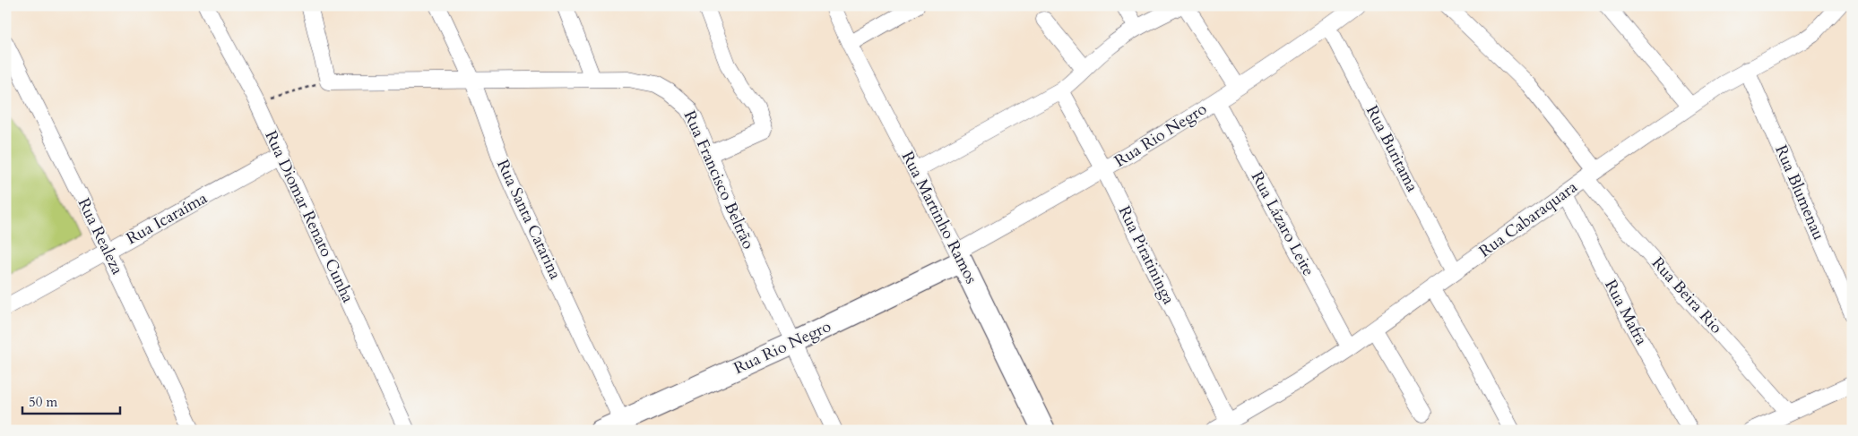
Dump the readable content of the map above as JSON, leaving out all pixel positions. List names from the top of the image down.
{
  "streets": {
    "street": [
      "Rua Rio Negro",
      "Rua Buritama",
      "Rua Francisco Beltrão",
      "Rua Blumenau",
      "Rua Diomar Renato Cunha",
      "Rua Martinho Ramos",
      "Rua Icaraíma",
      "Rua Santa Catarina",
      "Rua Cabaraquara",
      "Rua Lázaro Leite",
      "Rua Realeza",
      "Rua Piratininga",
      "Rua Beira Rio",
      "Rua Mafra"
    ]
  },
  "crossings": [
    ["Rua Rio Negro", "Rua Buritama"],
    ["Rua Rio Negro", "Rua Francisco Beltrão"],
    ["Rua Rio Negro", "Rua Martinho Ramos"],
    ["Rua Rio Negro", "Rua Santa Catarina"],
    ["Rua Rio Negro", "Rua Lázaro Leite"],
    ["Rua Rio Negro", "Rua Piratininga"],
    ["Rua Buritama", "Rua Cabaraquara"],
    ["Rua Francisco Beltrão", "Rua Santa Catarina"],
    ["Rua Blumenau", "Rua Cabaraquara"],
    ["Rua Diomar Renato Cunha", "Rua Icaraíma"],
    ["Rua Icaraíma", "Rua Realeza"],
    ["Rua Cabaraquara", "Rua Lázaro Leite"],
    ["Rua Cabaraquara", "Rua Piratininga"],
    ["Rua Cabaraquara", "Rua Beira Rio"],
    ["Rua Cabaraquara", "Rua Mafra"]
  ],
  "scale_bar": "50 m"
}
